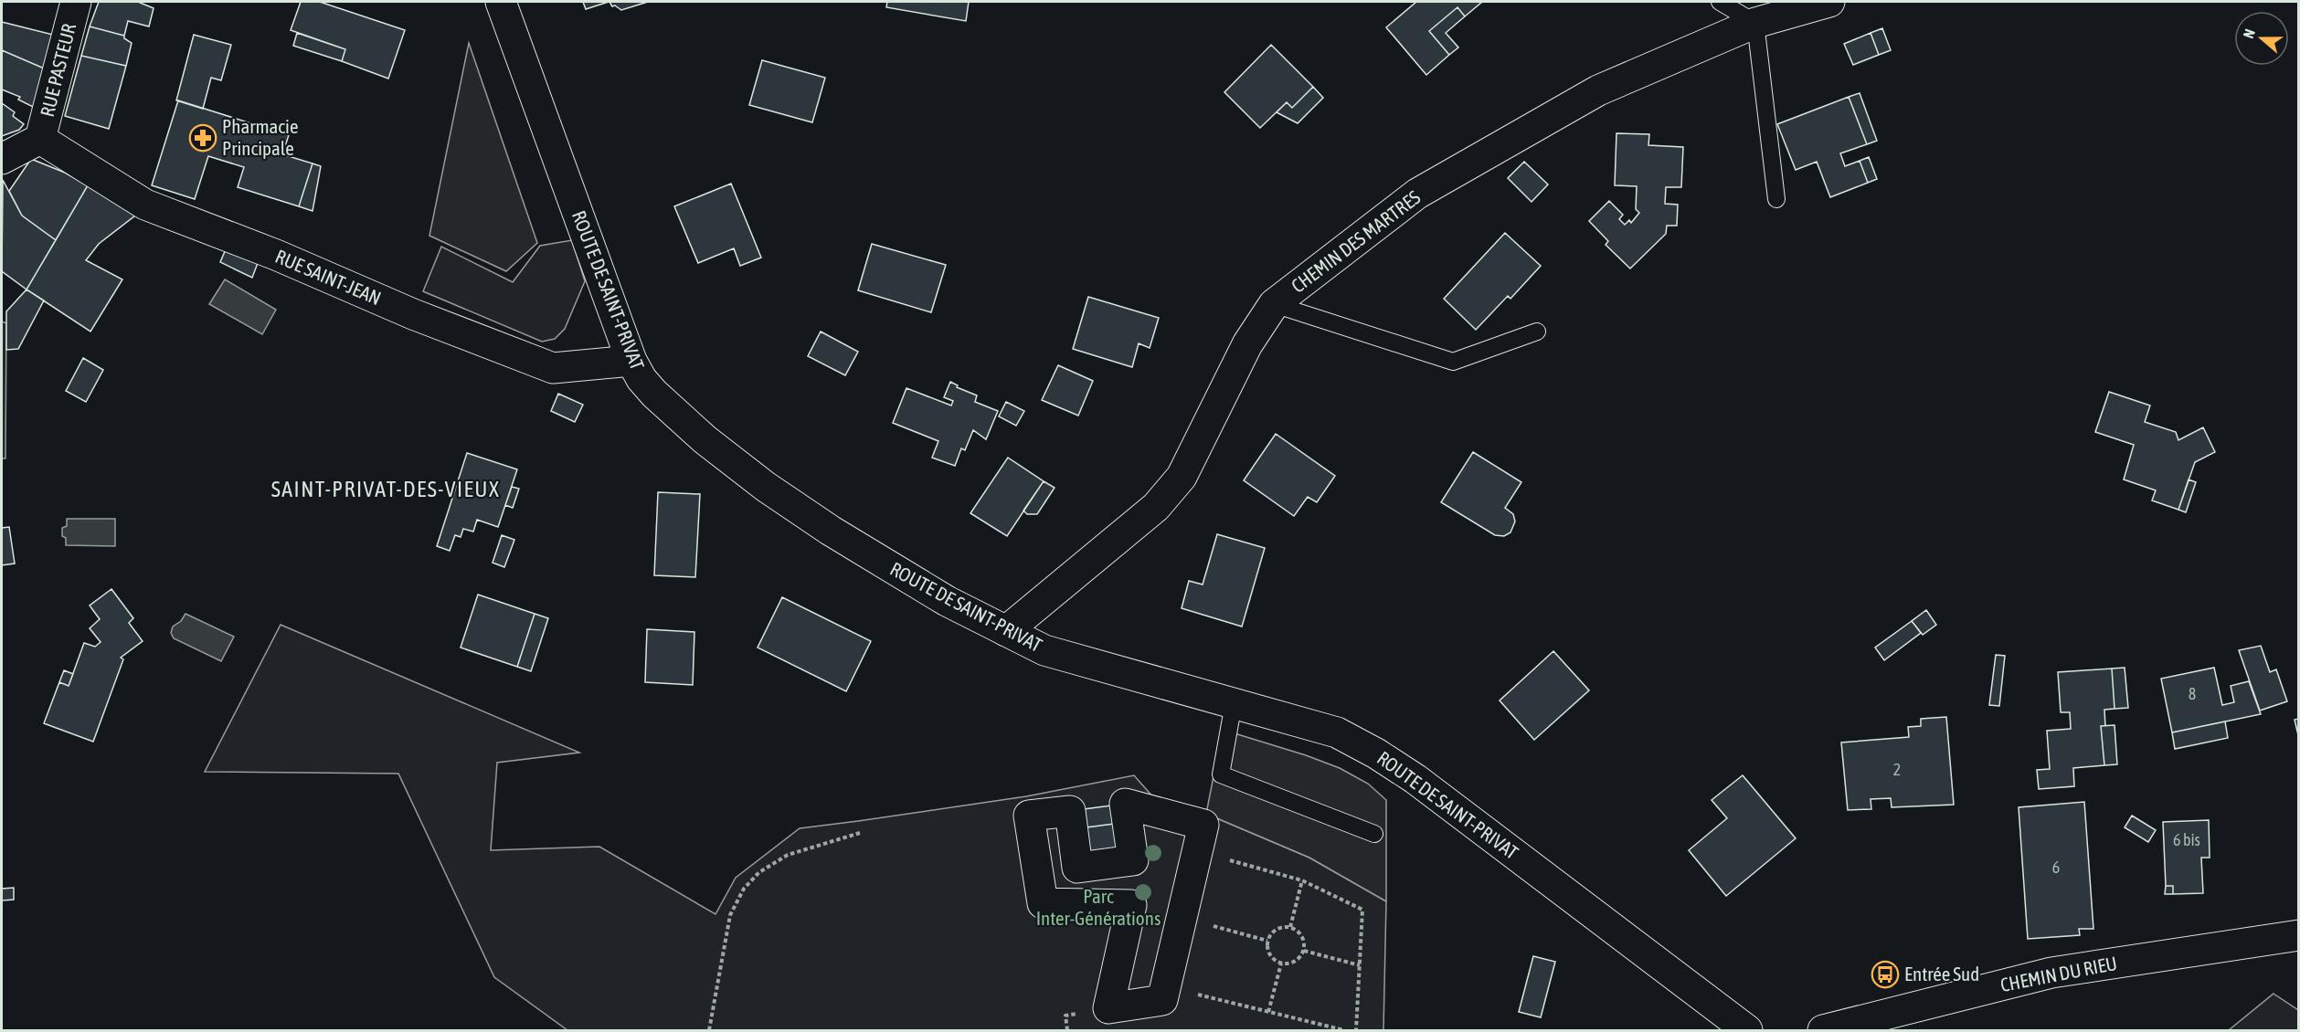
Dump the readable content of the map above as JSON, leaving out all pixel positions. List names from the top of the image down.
{
  "streets": {
    "street": [
      "RUE PASTEUR",
      "CHEMIN DES MARTRES",
      "RUE SAINT-JEAN",
      "ROUTE DE SAINT-PRIVAT",
      "CHEMIN DU RIEU"
    ]
  },
  "crossings": [
    ["RUE PASTEUR", "RUE SAINT-JEAN"],
    ["CHEMIN DES MARTRES", "ROUTE DE SAINT-PRIVAT"],
    ["RUE SAINT-JEAN", "ROUTE DE SAINT-PRIVAT"]
  ],
  "districts": ["SAINT-PRIVAT-DES-VIEUX"],
  "parks": ["Parc Inter-Générations"],
  "places": {
    "pharmacy": ["Pharmacie Principale"],
    "bus stop": ["Entrée Sud"]
  },
  "house_numbers": [
    "8",
    "2",
    "6 bis",
    "6"
  ],
  "north": "left"
}
